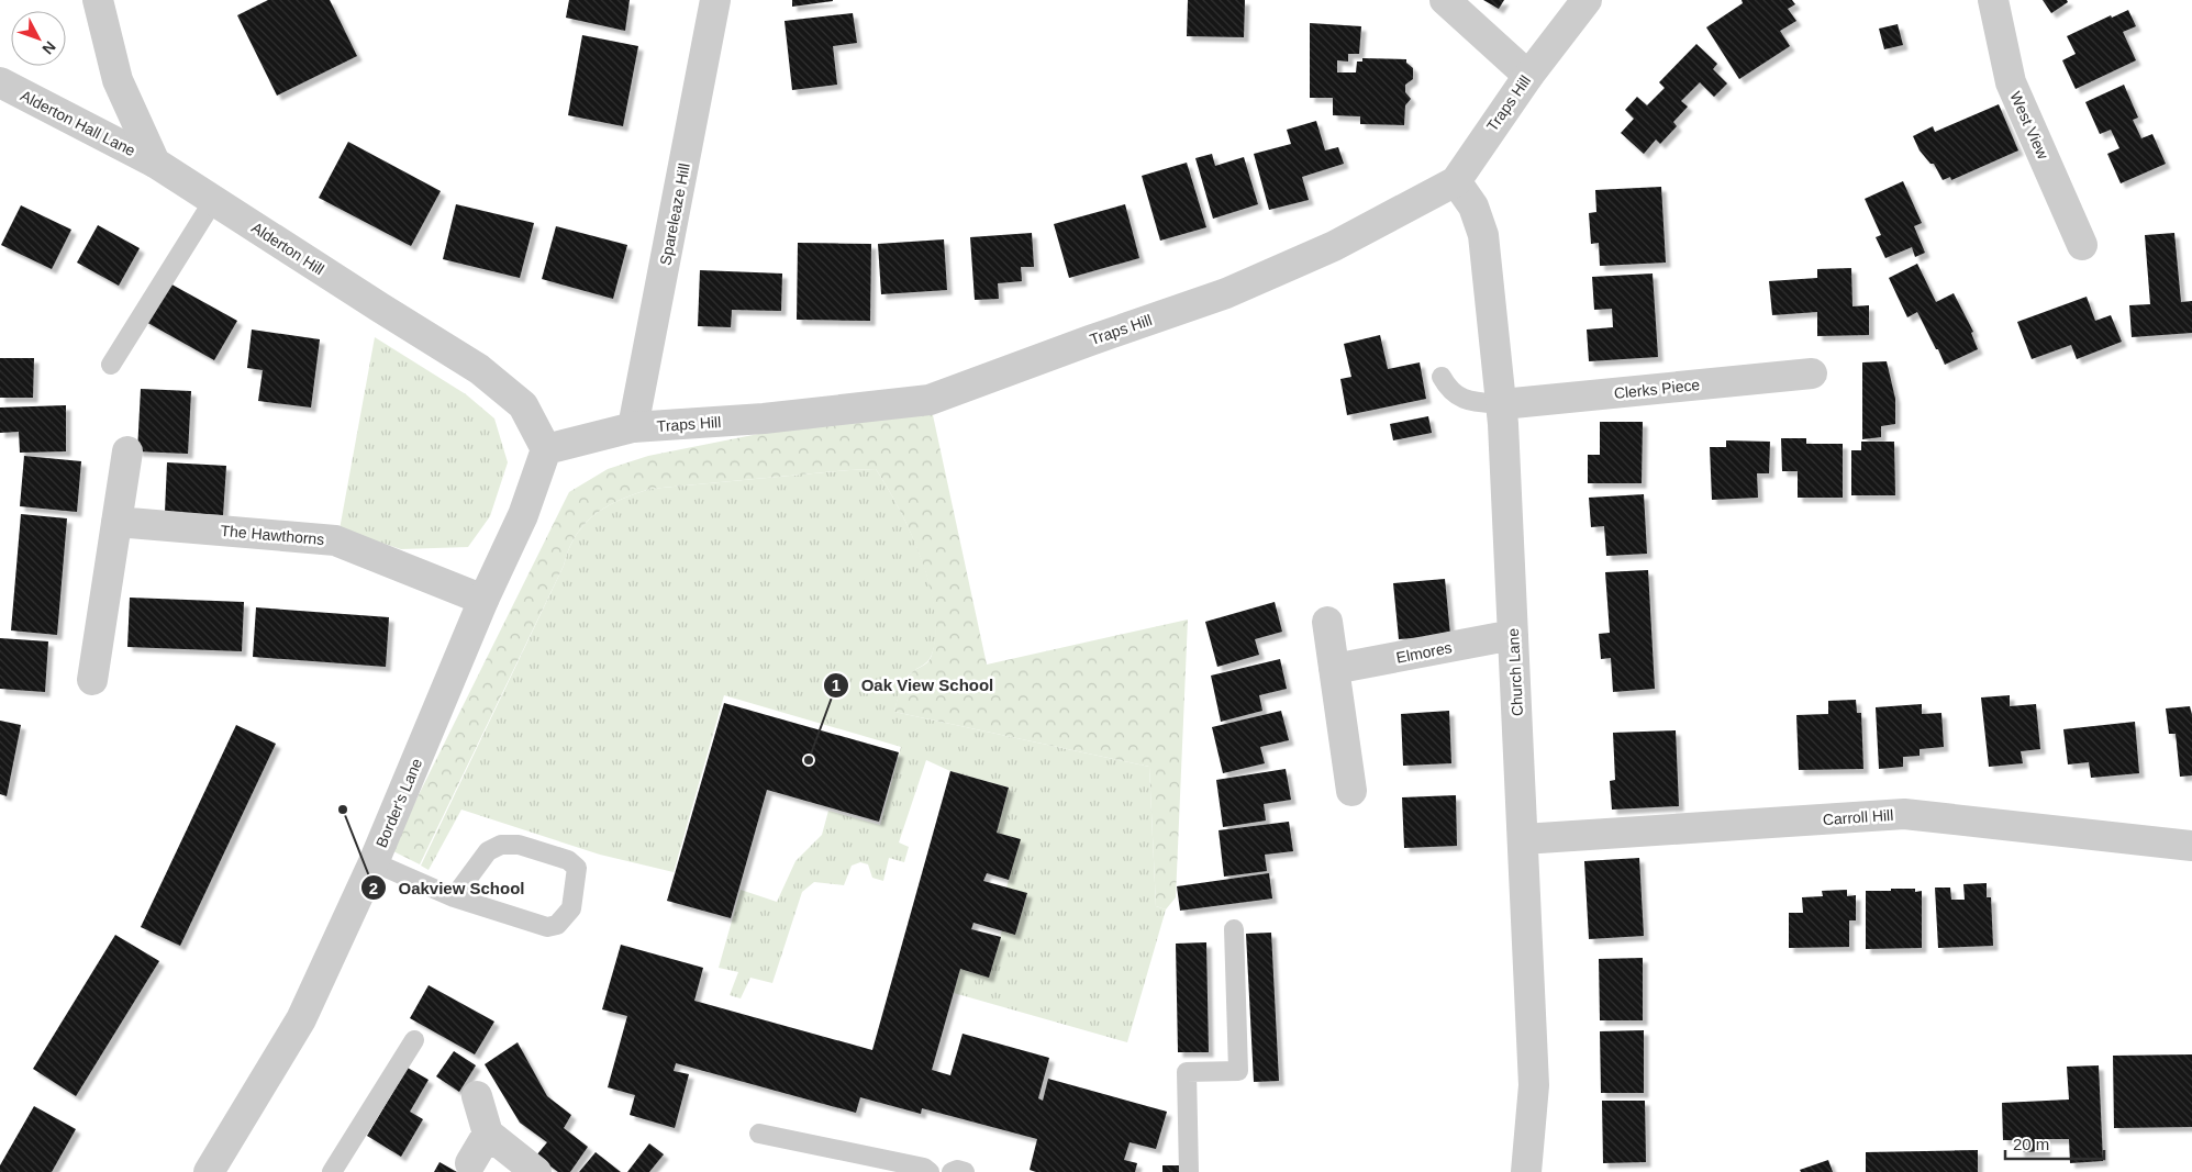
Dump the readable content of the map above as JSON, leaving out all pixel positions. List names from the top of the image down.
{
  "streets": {
    "street": [
      "Traps Hill",
      "Alderton Hall Lane",
      "West View",
      "Spareleaze Hill",
      "Alderton Hill",
      "Clerks Piece",
      "The Hawthorns",
      "Elmores",
      "Church Lane",
      "Border's Lane",
      "Carroll Hill"
    ]
  },
  "crossings": [
    ["Traps Hill", "Spareleaze Hill"],
    ["Traps Hill", "Alderton Hill"],
    ["Traps Hill", "Church Lane"],
    ["Traps Hill", "Border's Lane"],
    ["Alderton Hall Lane", "Alderton Hill"],
    ["Alderton Hill", "Border's Lane"],
    ["Clerks Piece", "Church Lane"],
    ["The Hawthorns", "Border's Lane"],
    ["Elmores", "Church Lane"],
    ["Church Lane", "Carroll Hill"]
  ],
  "places": ["Oak View School", "Oakview School"],
  "scale_bar": "20 m",
  "north": "bottom right"
}
